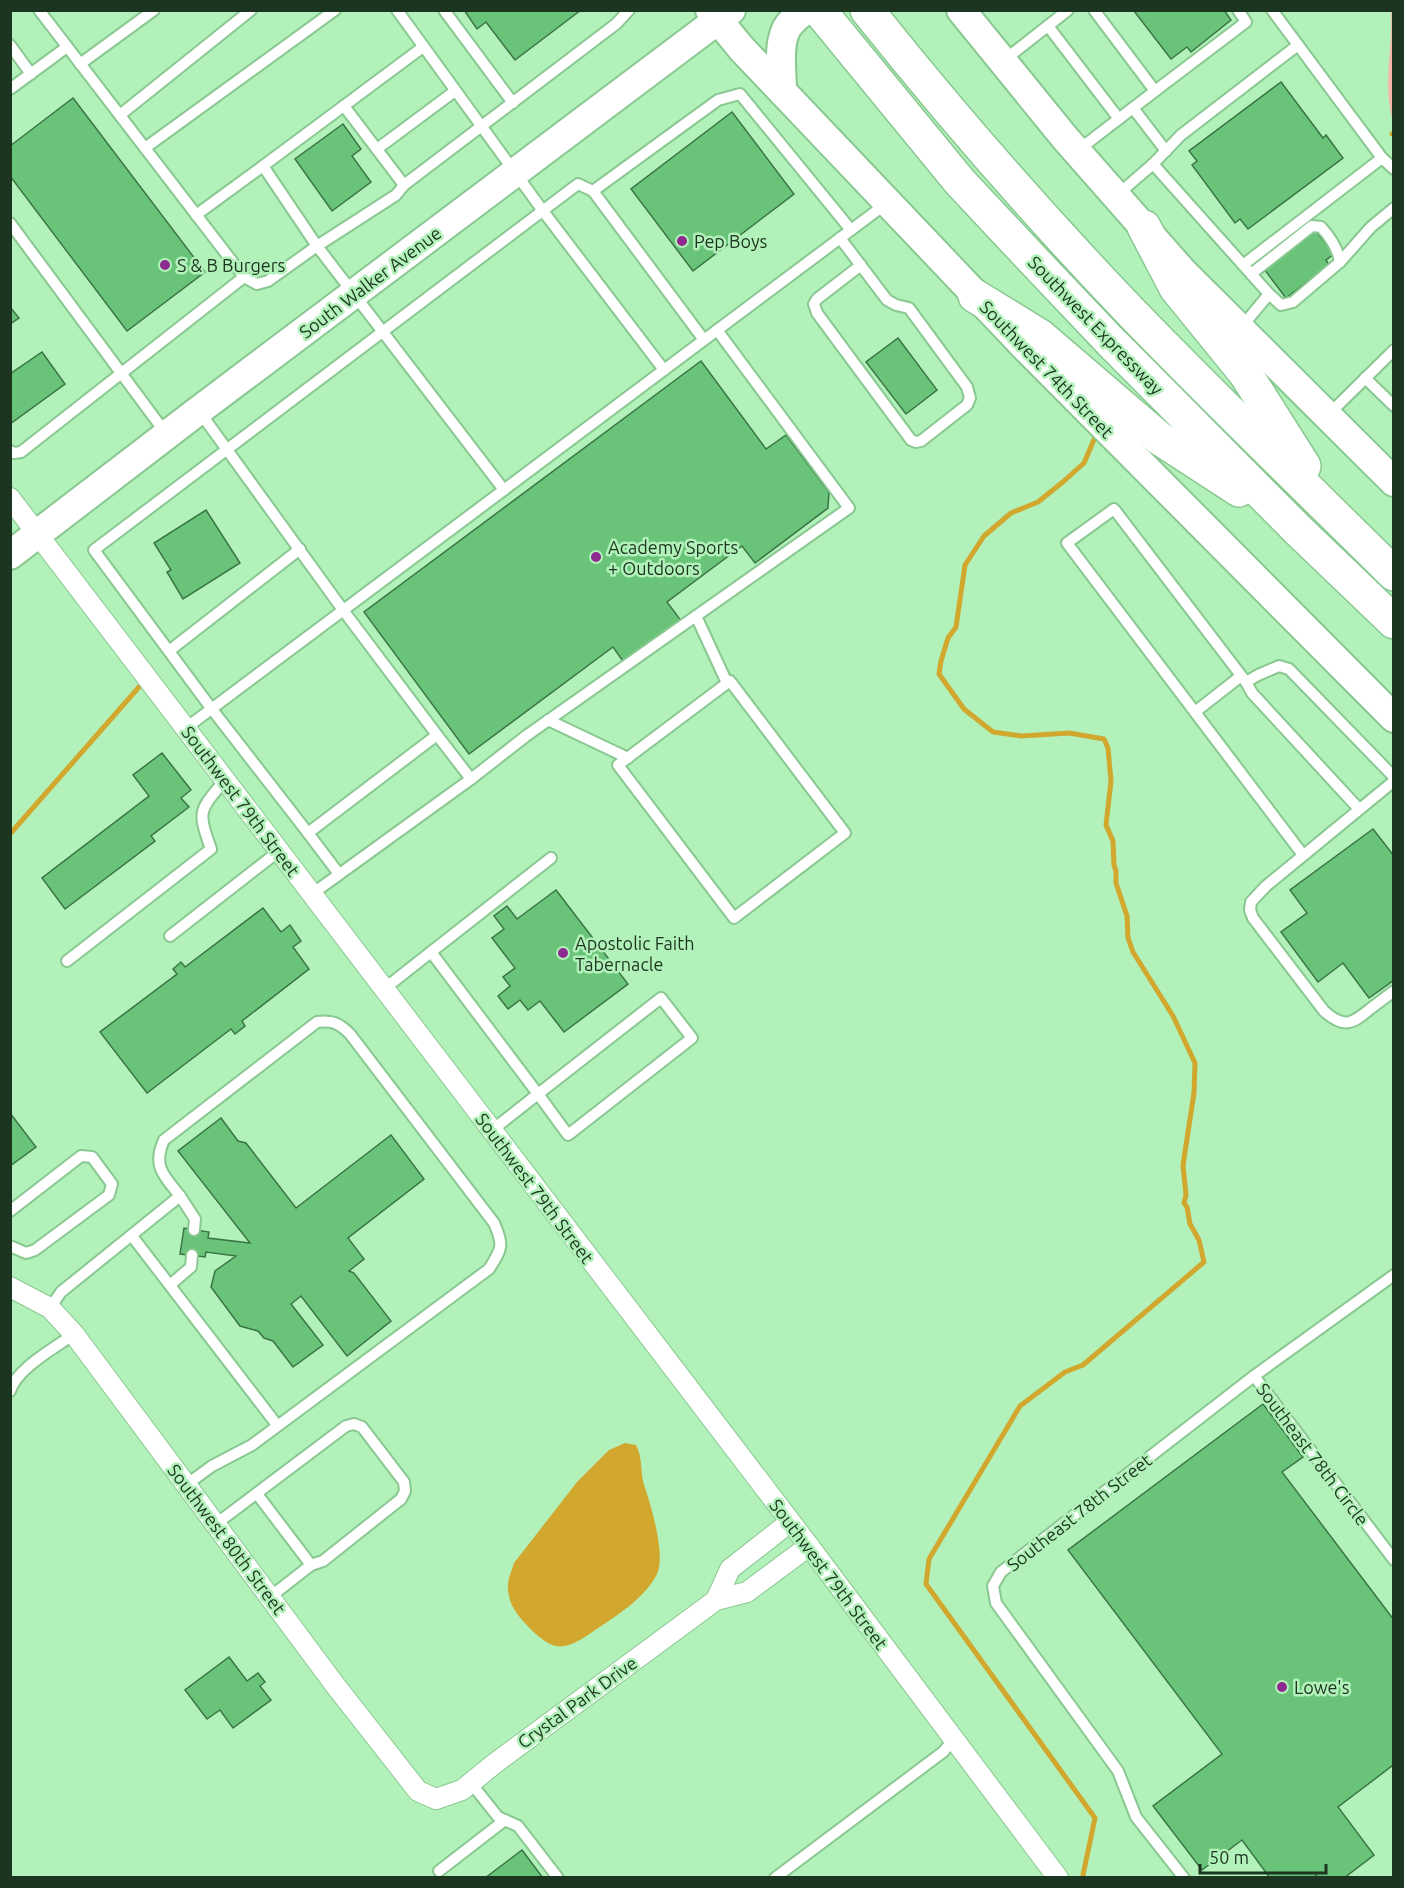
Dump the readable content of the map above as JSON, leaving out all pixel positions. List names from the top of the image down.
{
  "streets": {
    "highway": ["Southwest Expressway"],
    "main road": ["South Walker Avenue", "Southwest 74th Street"],
    "street": ["Southwest 79th Street", "Southwest 80th Street", "Crystal Park Drive"],
    "lane": ["Southeast 78th Circle", "Southeast 78th Street"]
  },
  "crossings": [
    ["South Walker Avenue", "Southwest 74th Street"],
    ["South Walker Avenue", "Southwest 79th Street"],
    ["Southwest 79th Street", "Crystal Park Drive"],
    ["Southeast 78th Circle", "Southeast 78th Street"],
    ["Southwest 80th Street", "Crystal Park Drive"]
  ],
  "places": [
    "Pep Boys",
    "S & B Burgers",
    "Academy Sports + Outdoors",
    "Apostolic Faith Tabernacle",
    "Lowe's"
  ],
  "scale_bar": "50 m"
}
